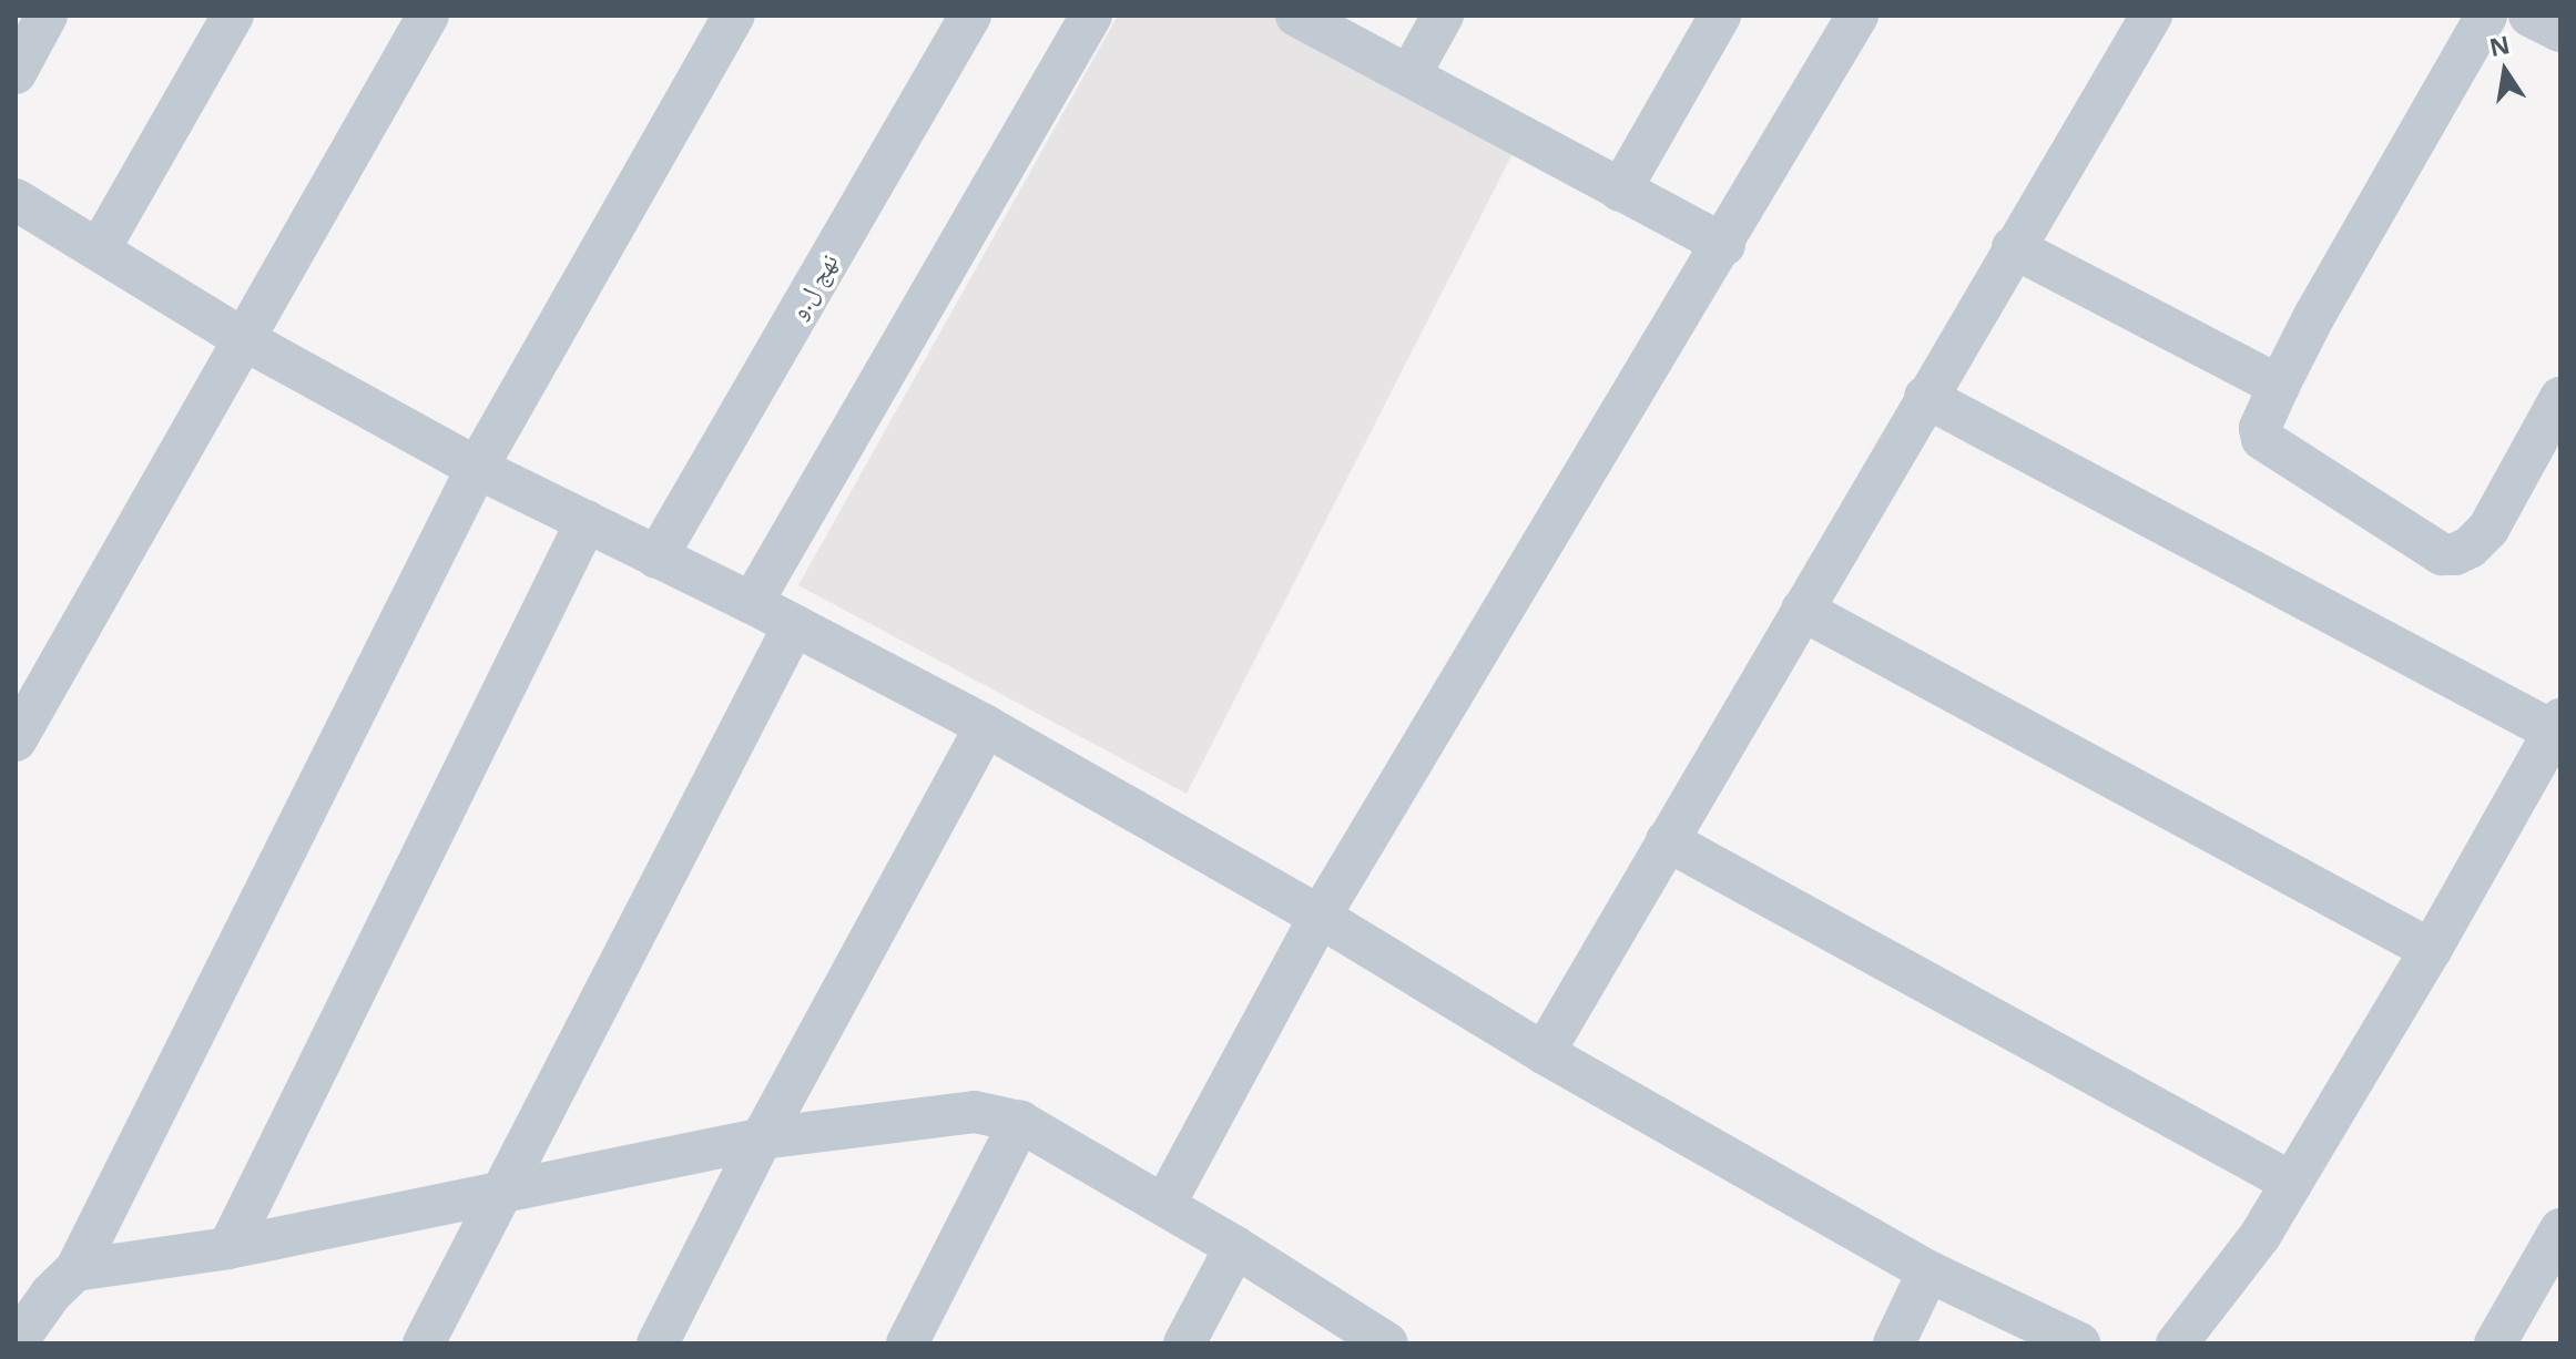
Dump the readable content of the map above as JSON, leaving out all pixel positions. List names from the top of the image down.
{
  "streets": {
    "street": ["نهج ل.و"]
  },
  "north": "top"
}
